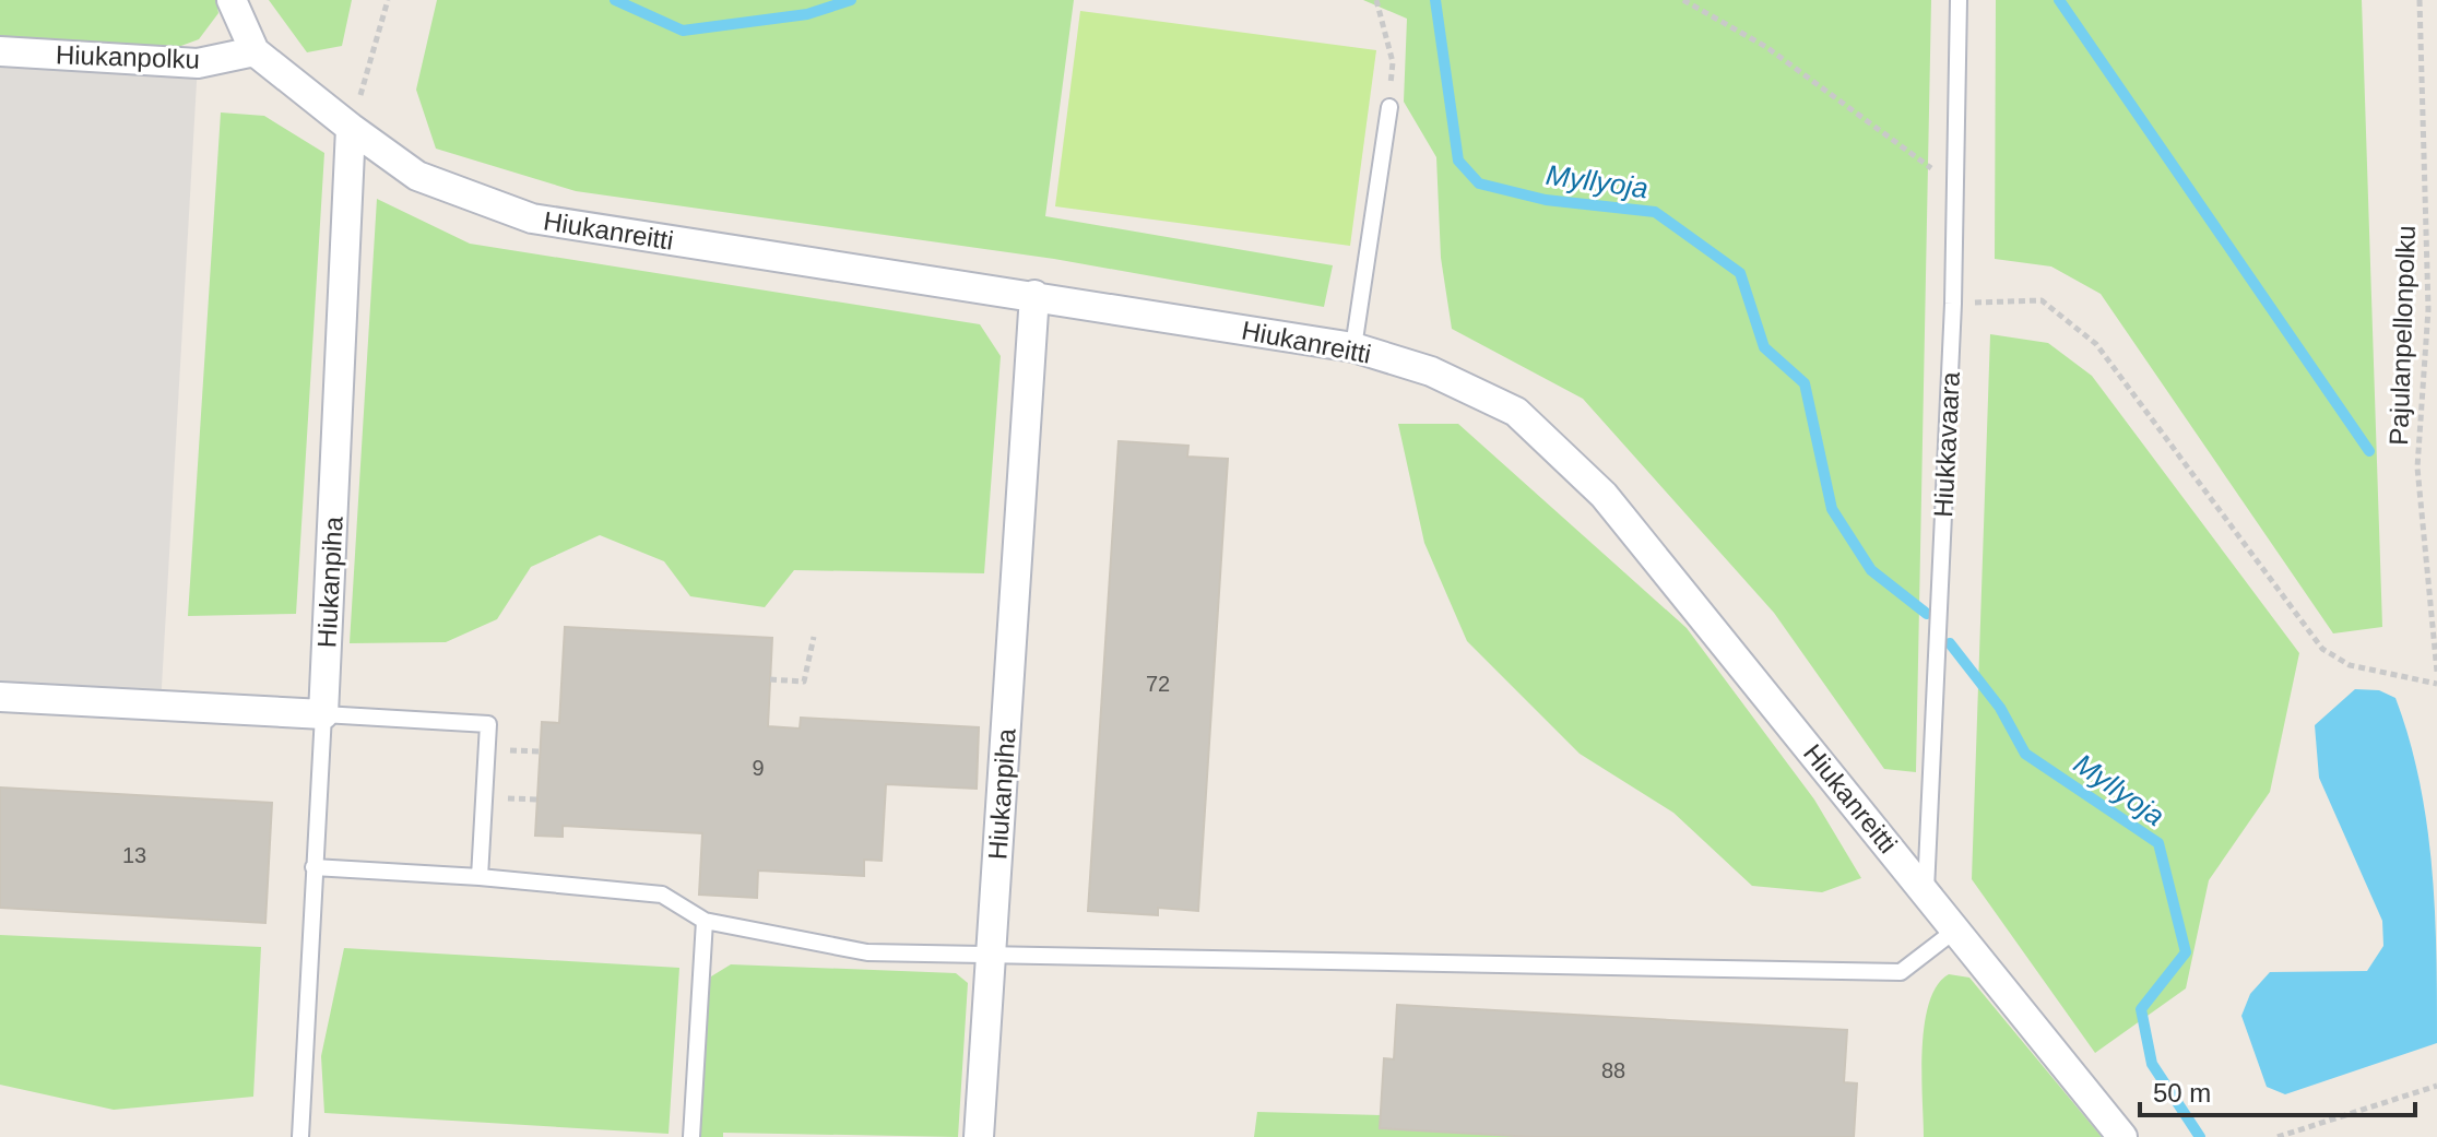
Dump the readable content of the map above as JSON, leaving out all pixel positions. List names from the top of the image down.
{
  "streets": {
    "street": ["Hiukanpolku", "Hiukanreitti", "Hiukanpiha"],
    "lane": ["Hiukkavaara"],
    "path": ["Pajulanpellonpolku"]
  },
  "crossings": [
    ["Hiukanpolku", "Hiukanreitti"],
    ["Hiukanreitti", "Hiukkavaara"],
    ["Hiukanreitti", "Hiukanpiha"]
  ],
  "water": ["Myllyoja"],
  "house_numbers": [
    "72",
    "9",
    "13",
    "88"
  ],
  "scale_bar": "50 m"
}
